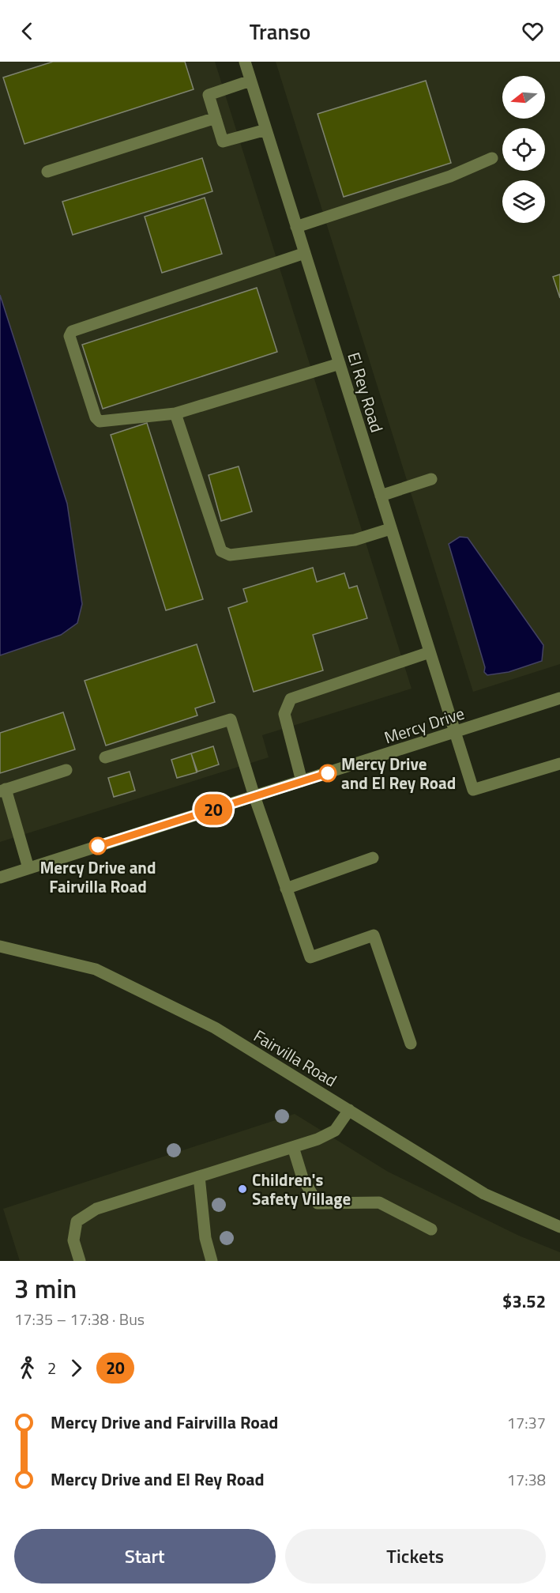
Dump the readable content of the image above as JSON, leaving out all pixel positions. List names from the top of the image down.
{
  "streets": {
    "street": ["El Rey Road", "Mercy Drive", "Fairvilla Road"]
  },
  "crossings": [
    ["El Rey Road", "Mercy Drive"]
  ],
  "places": ["Mercy Drive and El Rey Road", "Mercy Drive and Fairvilla Road", "Children's Safety Village"],
  "lines": ["bus line 20"],
  "north": "left",
  "page": {
    "header": "Transo",
    "on_map": "20",
    "heading": ["3 min", "17:35 – 17:38 · Bus", "$3.52"],
    "legs": ["2", "20"],
    "list": [
      {
        "name": "Mercy Drive and Fairvilla Road",
        "value": "17:37"
      },
      {
        "name": "Mercy Drive and El Rey Road",
        "value": "17:38"
      }
    ],
    "buttons": ["Start", "Tickets"]
  }
}
